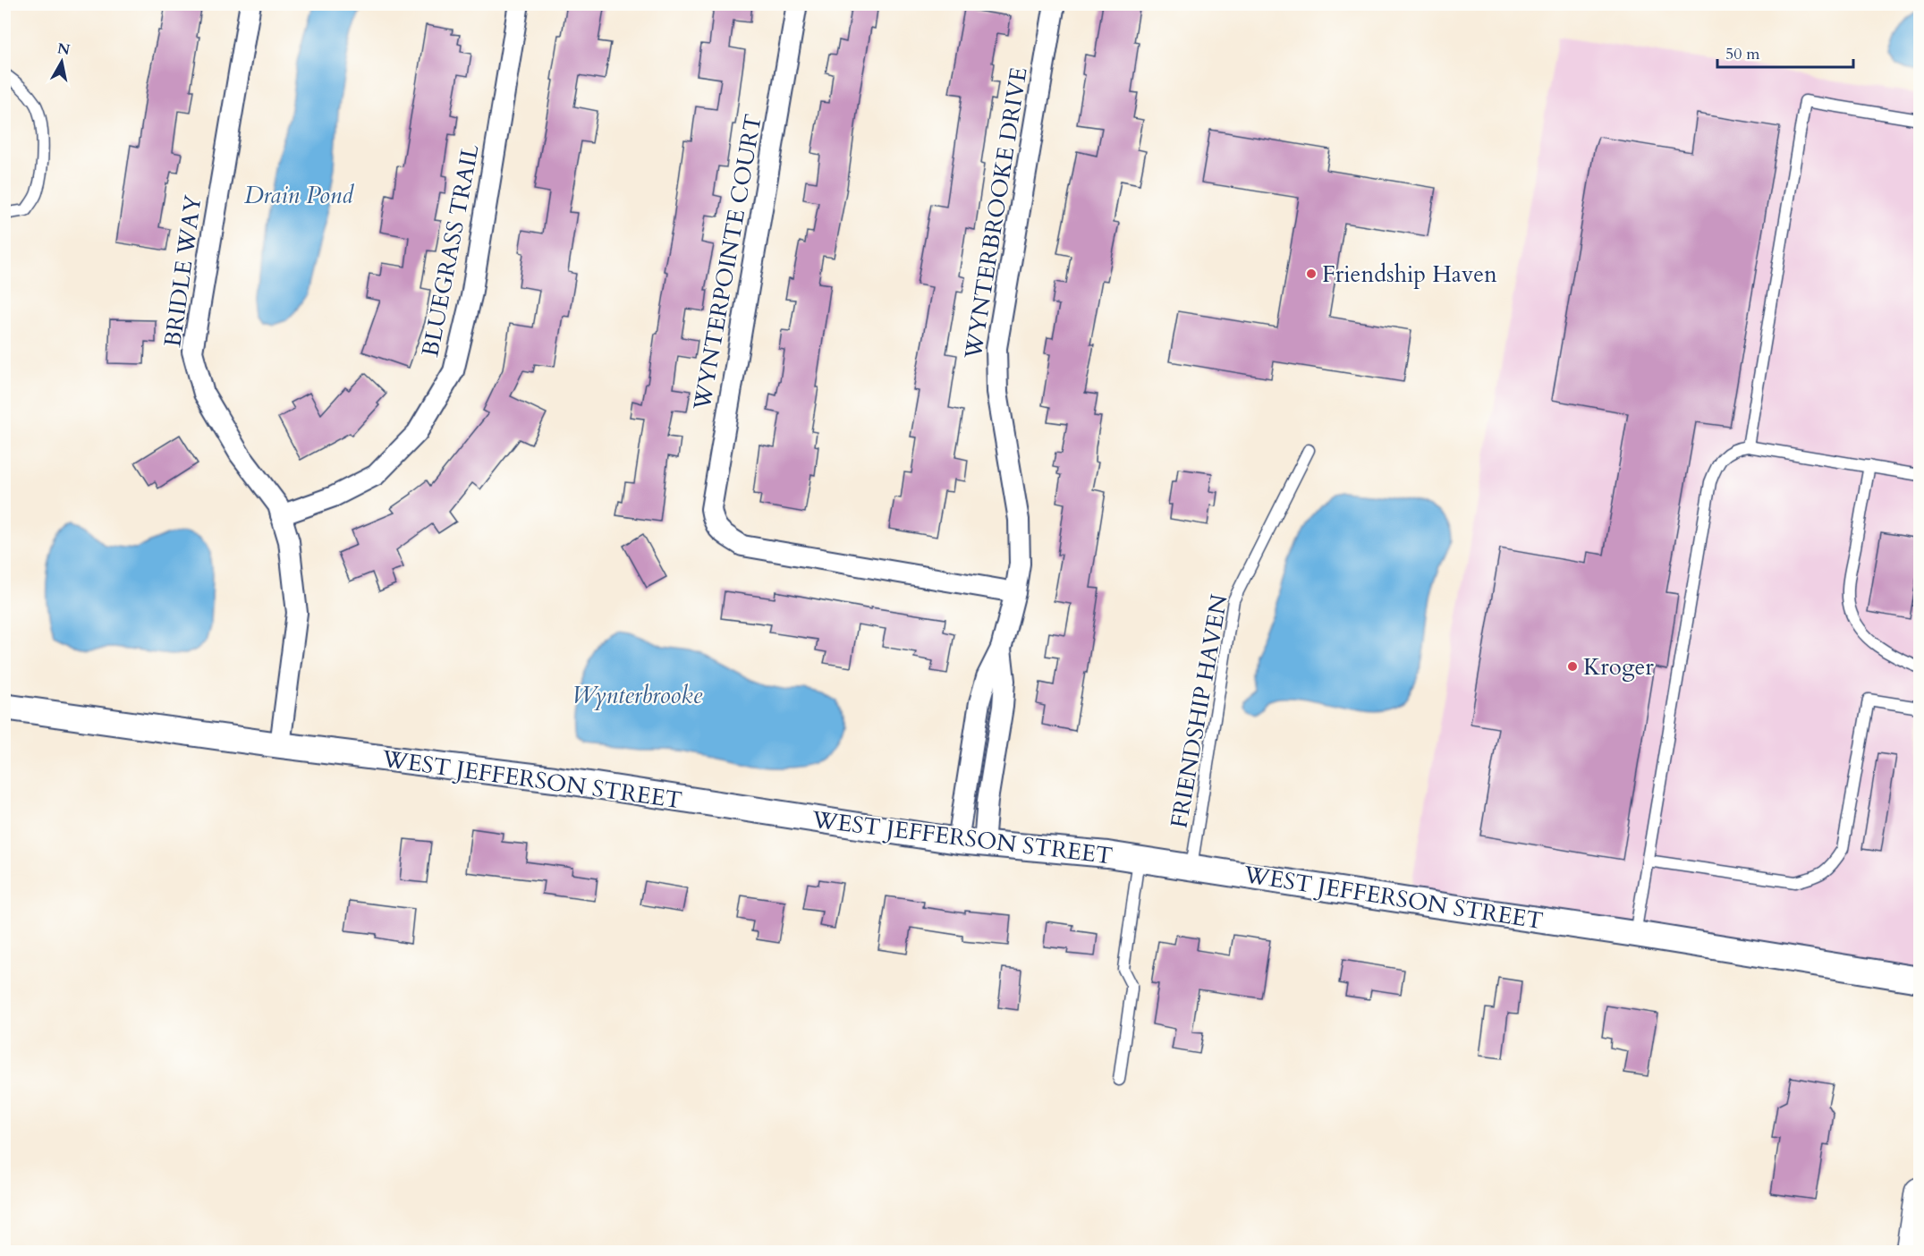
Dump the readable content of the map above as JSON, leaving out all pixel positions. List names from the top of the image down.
{
  "streets": {
    "street": [
      "WYNTERBROOKE DRIVE",
      "BLUEGRASS TRAIL",
      "WYNTERPOINTE COURT",
      "BRIDLE WAY",
      "WEST JEFFERSON STREET"
    ],
    "lane": ["FRIENDSHIP HAVEN"]
  },
  "crossings": [
    ["WYNTERBROOKE DRIVE", "WYNTERPOINTE COURT"],
    ["WYNTERBROOKE DRIVE", "WEST JEFFERSON STREET"],
    ["BLUEGRASS TRAIL", "BRIDLE WAY"],
    ["BRIDLE WAY", "WEST JEFFERSON STREET"],
    ["FRIENDSHIP HAVEN", "WEST JEFFERSON STREET"]
  ],
  "water": ["Drain Pond", "Wynterbrooke"],
  "places": ["Friendship Haven", "Kroger"],
  "scale_bar": "50 m",
  "north": "top"
}
